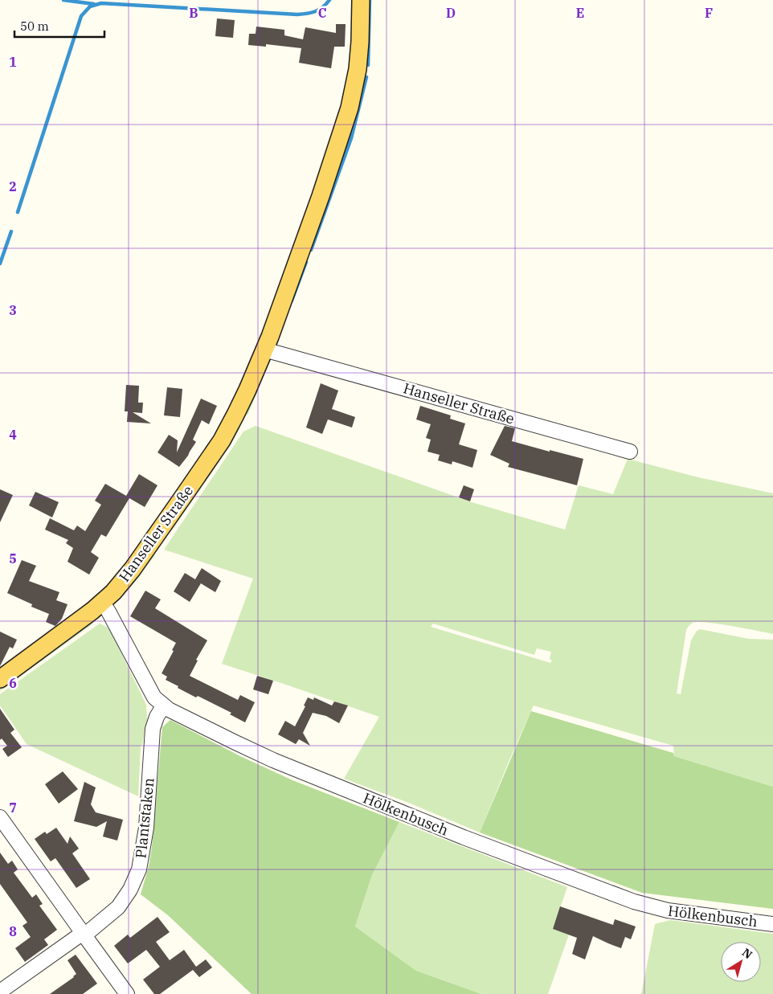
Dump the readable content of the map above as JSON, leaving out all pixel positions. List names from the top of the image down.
{
  "streets": {
    "main road": ["Hanseller Straße"],
    "street": ["Hölkenbusch", "Plantstaken"]
  },
  "crossings": [
    ["Hanseller Straße", "Hölkenbusch"],
    ["Hölkenbusch", "Plantstaken"]
  ],
  "scale_bar": "50 m",
  "north": "top right",
  "grid": {
    "columns": [
      "B",
      "C",
      "D",
      "E",
      "F"
    ],
    "rows": [
      "1",
      "2",
      "3",
      "4",
      "5",
      "6",
      "7",
      "8"
    ]
  }
}
